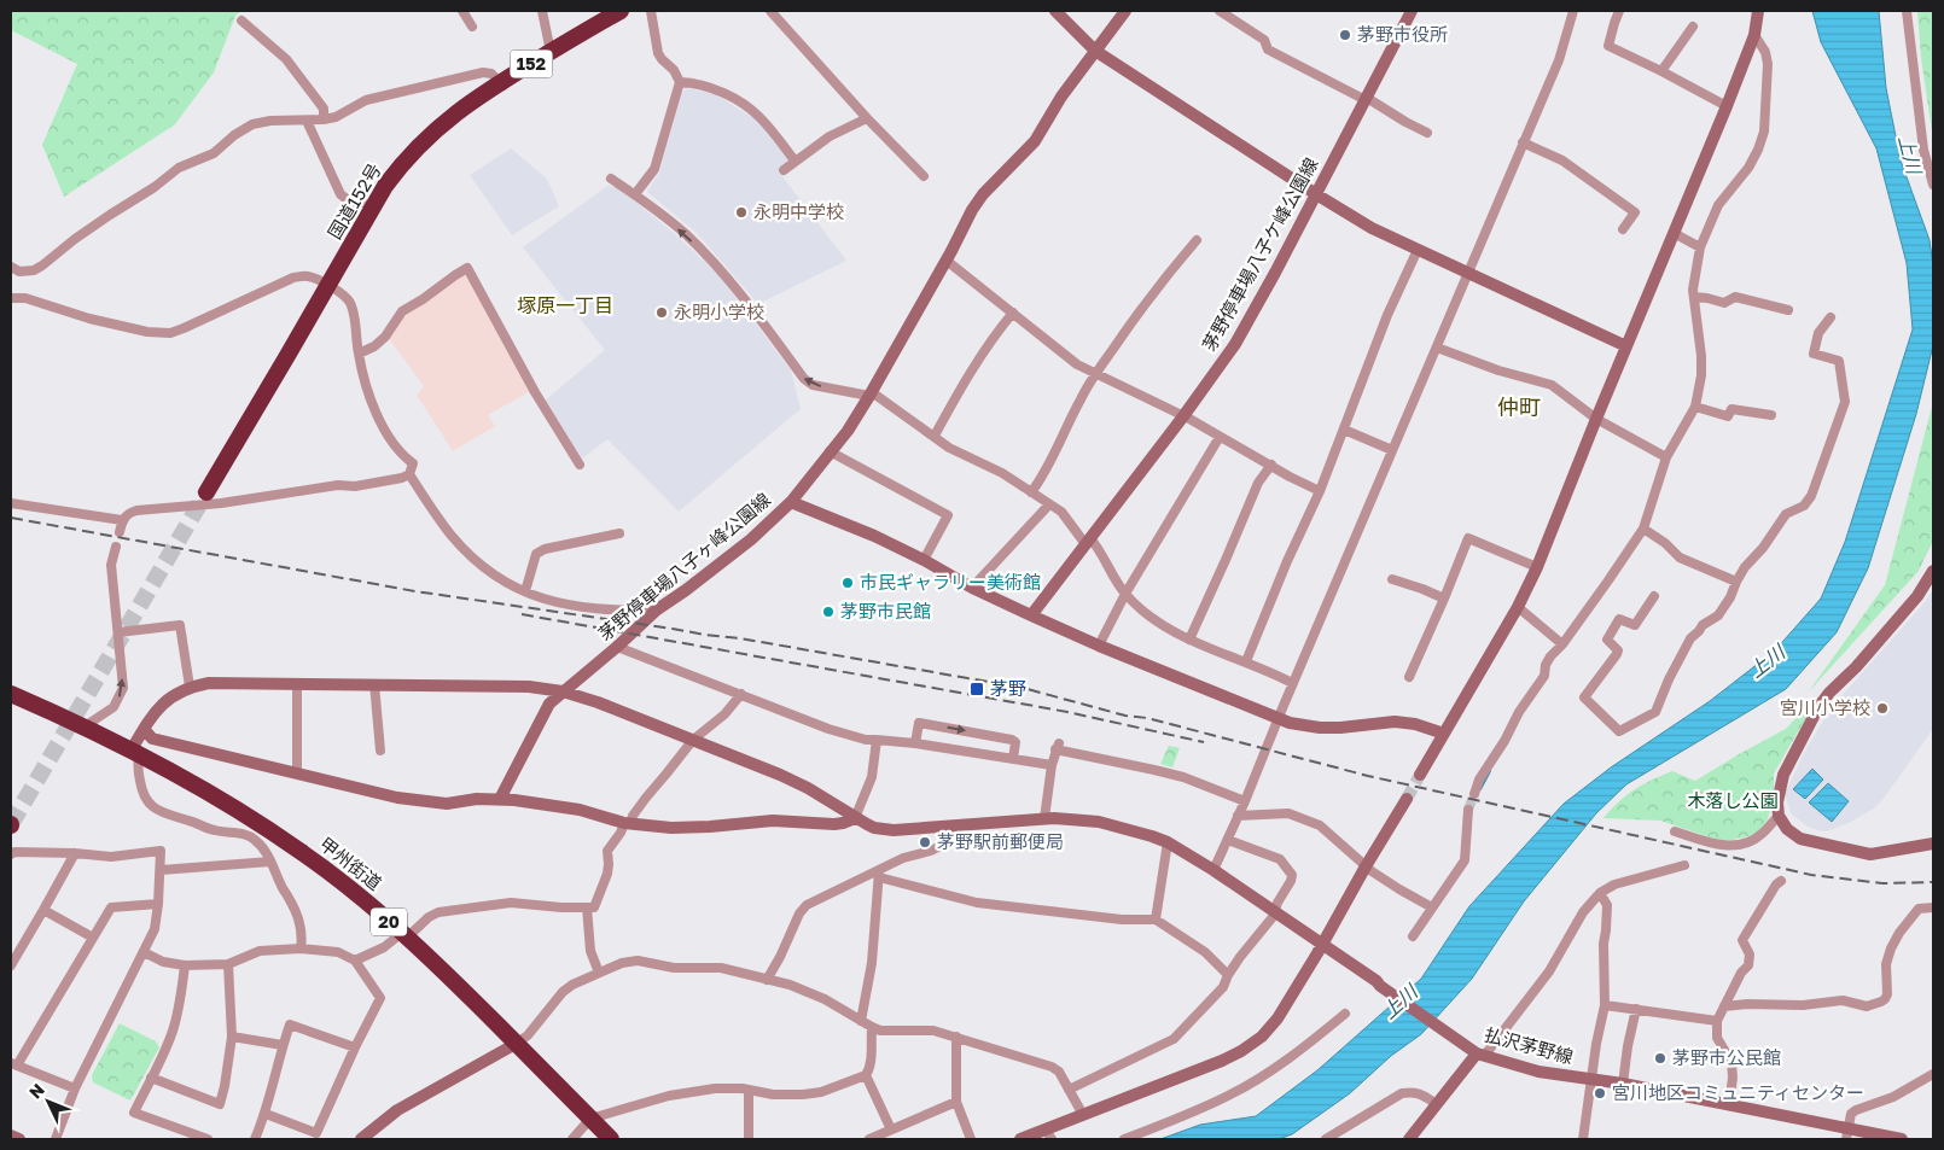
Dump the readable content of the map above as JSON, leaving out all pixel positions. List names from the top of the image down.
{
  "streets": {
    "highway": [
      "152",
      "国道152号",
      "甲州街道",
      "20"
    ],
    "street": ["茅野停車場八子ケ峰公園線", "茅野停車場八子ヶ峰公園線", "払沢茅野線"]
  },
  "crossings": [
    ["茅野停車場八子ケ峰公園線", "茅野停車場八子ヶ峰公園線"]
  ],
  "districts": ["塚原一丁目", "仲町"],
  "water": ["上川"],
  "parks": ["木落し公園"],
  "places": {
    "other": [
      "茅野市役所",
      "永明中学校",
      "永明小学校",
      "市民ギャラリー美術館",
      "茅野市民館",
      "宮川小学校",
      "茅野駅前郵便局",
      "茅野市公民館",
      "宮川地区コミュニティセンター"
    ],
    "transit": ["茅野"]
  },
  "north": "top left"
}
